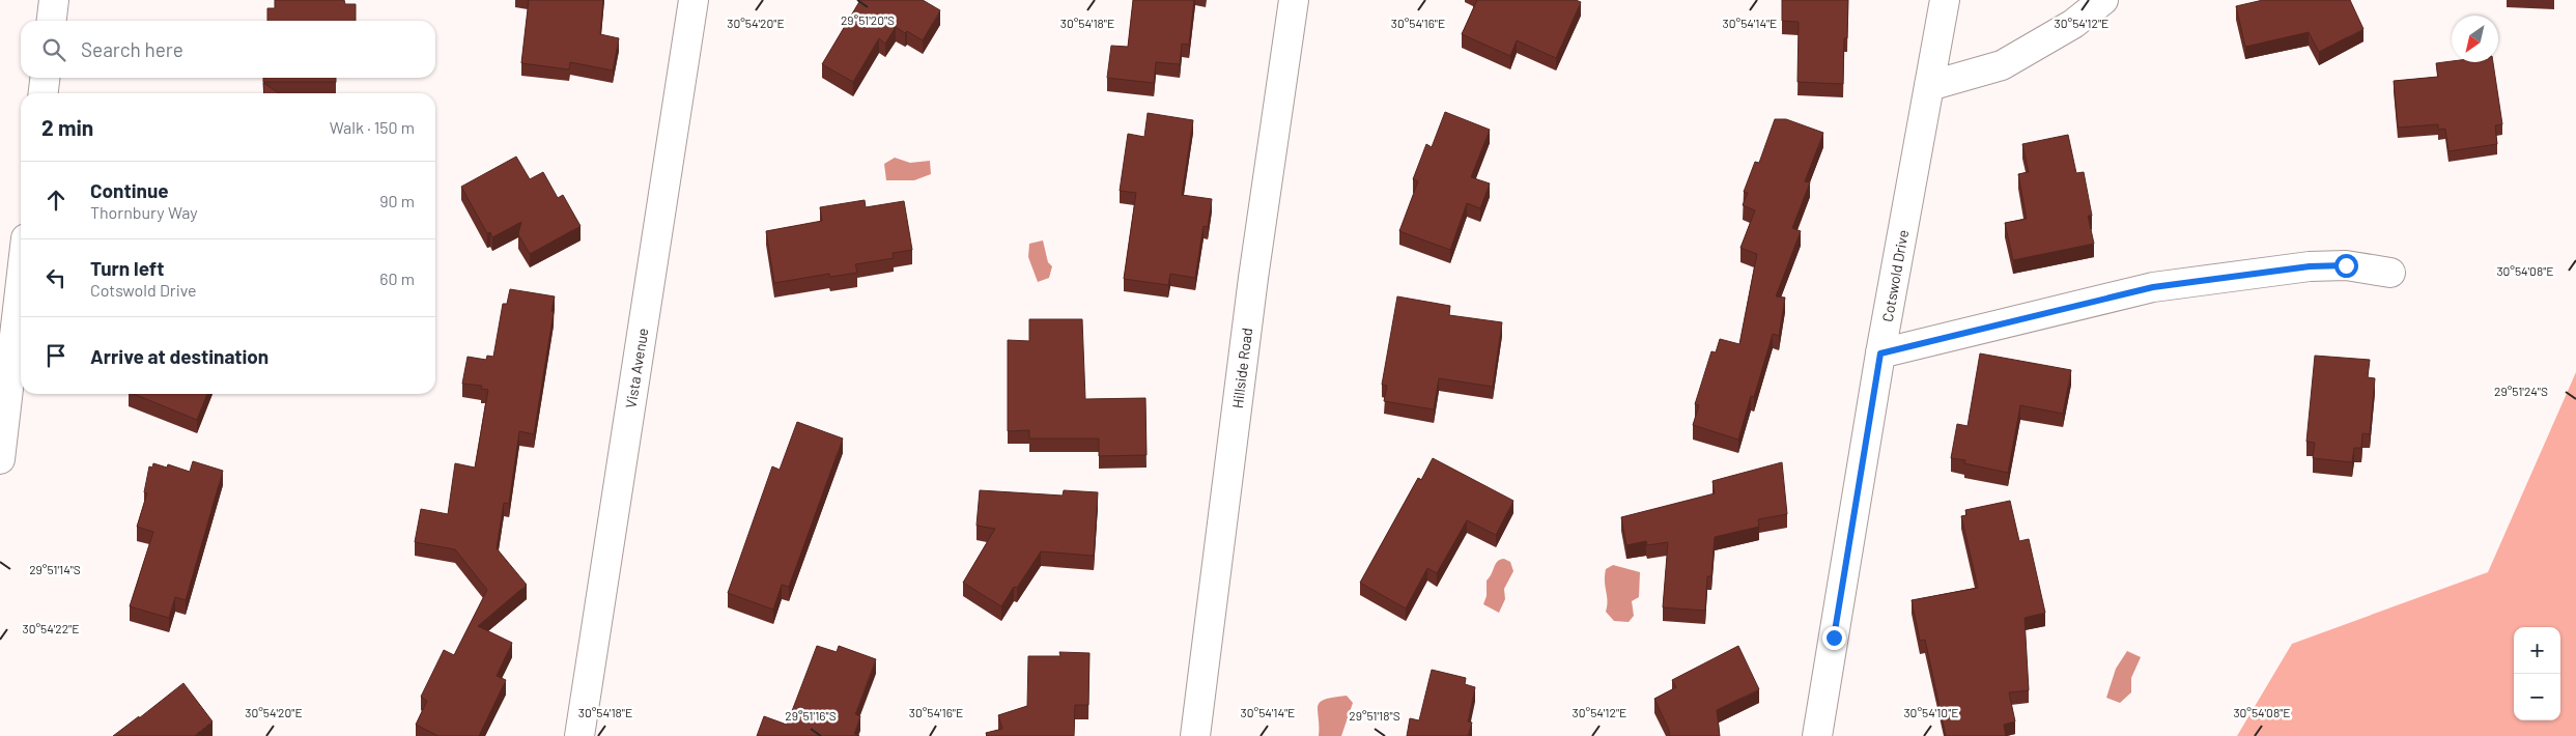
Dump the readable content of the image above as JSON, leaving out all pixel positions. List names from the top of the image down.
{
  "streets": {
    "street": ["Cotswold Drive", "Vista Avenue", "Hillside Road"]
  },
  "north": "bottom left",
  "page": {
    "search": "Search here",
    "heading": ["2 min", "Walk · 150 m"],
    "list": [
      ["Continue", "Thornbury Way", "90 m"],
      ["Turn left", "Cotswold Drive", "60 m"],
      "Arrive at destination"
    ],
    "map_buttons": ["+", "−"]
  },
  "coordinates": [
    "29°51'20\"S",
    "30°54'20\"E",
    "30°54'18\"E",
    "30°54'16\"E",
    "30°54'14\"E",
    "30°54'12\"E",
    "30°54'08\"E",
    "29°51'24\"S",
    "29°51'14\"S",
    "30°54'22\"E",
    "30°54'10\"E",
    "29°51'16\"S",
    "29°51'18\"S"
  ]
}
